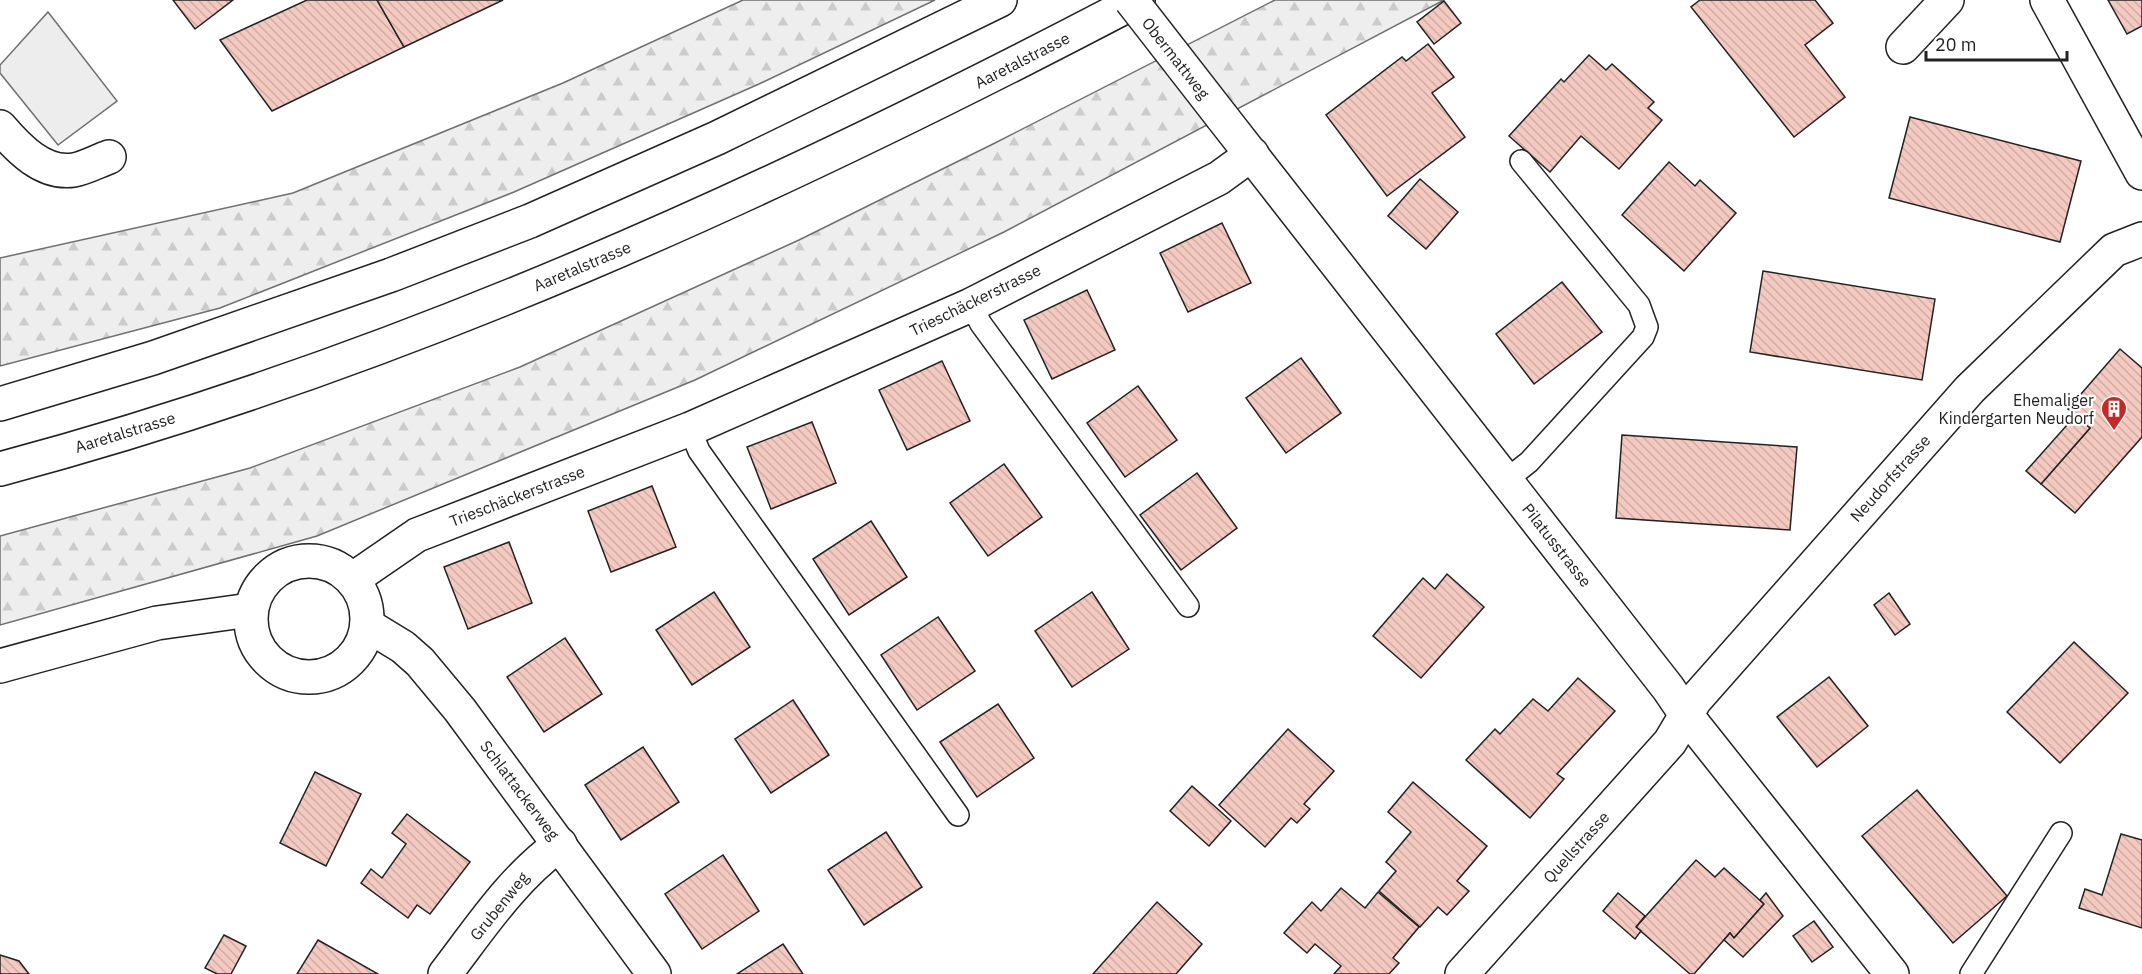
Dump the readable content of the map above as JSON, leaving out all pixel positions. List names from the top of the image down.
{
  "streets": {
    "main road": [
      "Obermattweg",
      "Aaretalstrasse",
      "Trieschäckerstrasse",
      "Neudorfstrasse",
      "Pilatusstrasse",
      "Schlattackerweg",
      "Quellstrasse",
      "Grubenweg"
    ]
  },
  "crossings": [
    ["Obermattweg", "Pilatusstrasse"],
    ["Trieschäckerstrasse", "Pilatusstrasse"],
    ["Trieschäckerstrasse", "Schlattackerweg"],
    ["Neudorfstrasse", "Pilatusstrasse"],
    ["Neudorfstrasse", "Quellstrasse"],
    ["Pilatusstrasse", "Quellstrasse"],
    ["Schlattackerweg", "Grubenweg"]
  ],
  "places": {
    "building": ["Ehemaliger Kindergarten Neudorf"]
  },
  "scale_bar": "20 m"
}
